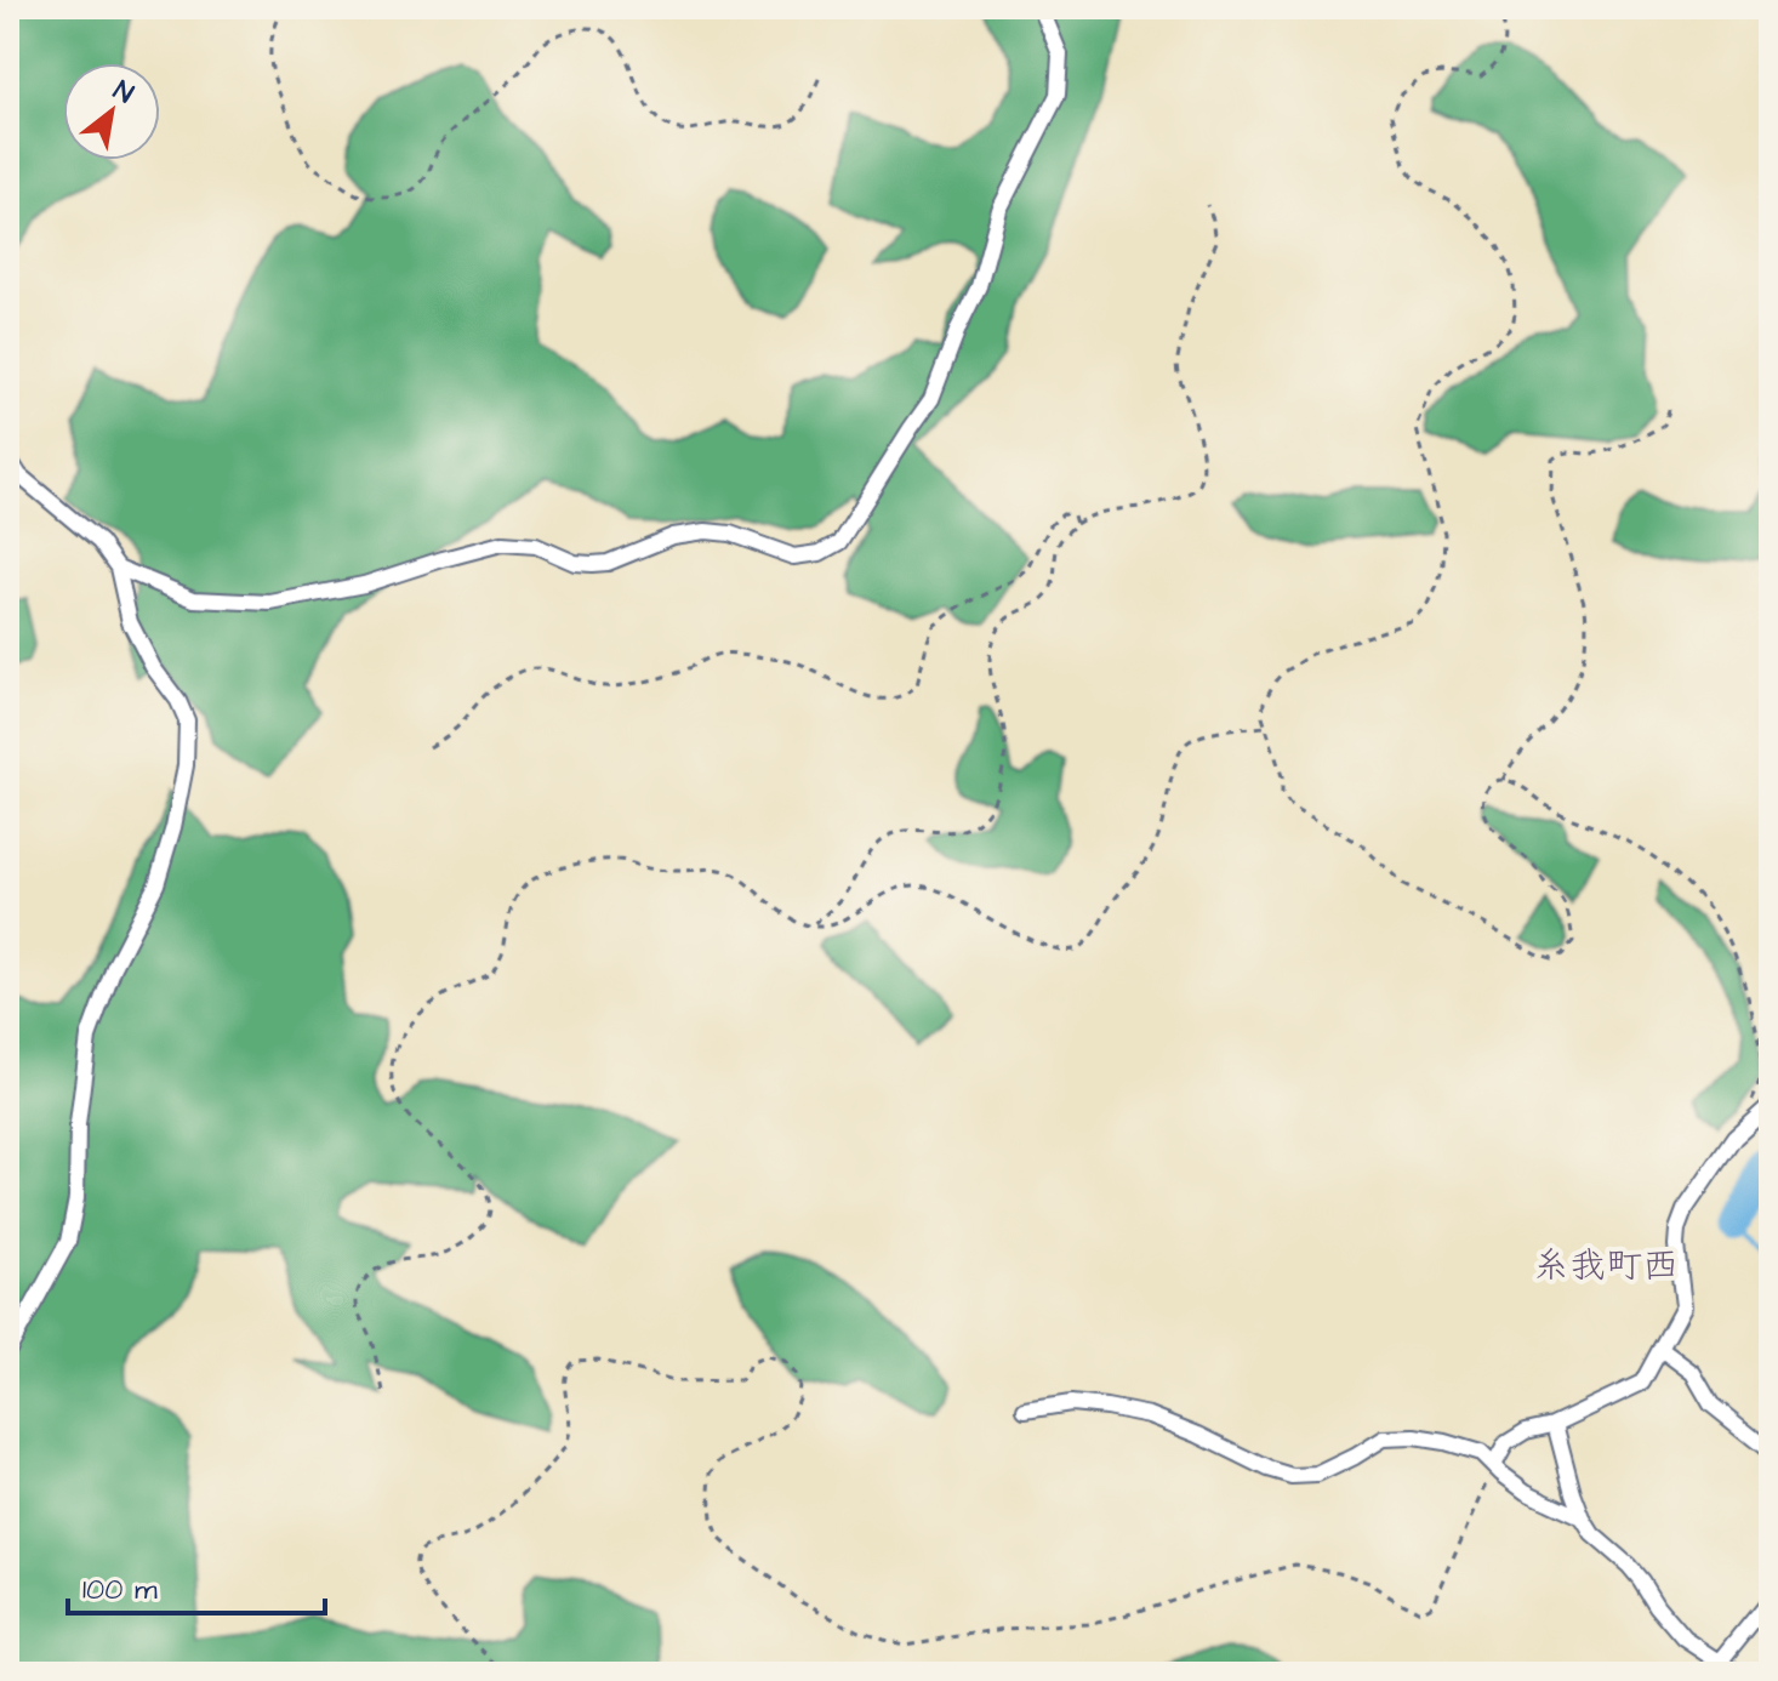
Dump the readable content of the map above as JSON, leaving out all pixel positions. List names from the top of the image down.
{
  "districts": ["糸我町西"],
  "scale_bar": "100 m",
  "north": "top right"
}
